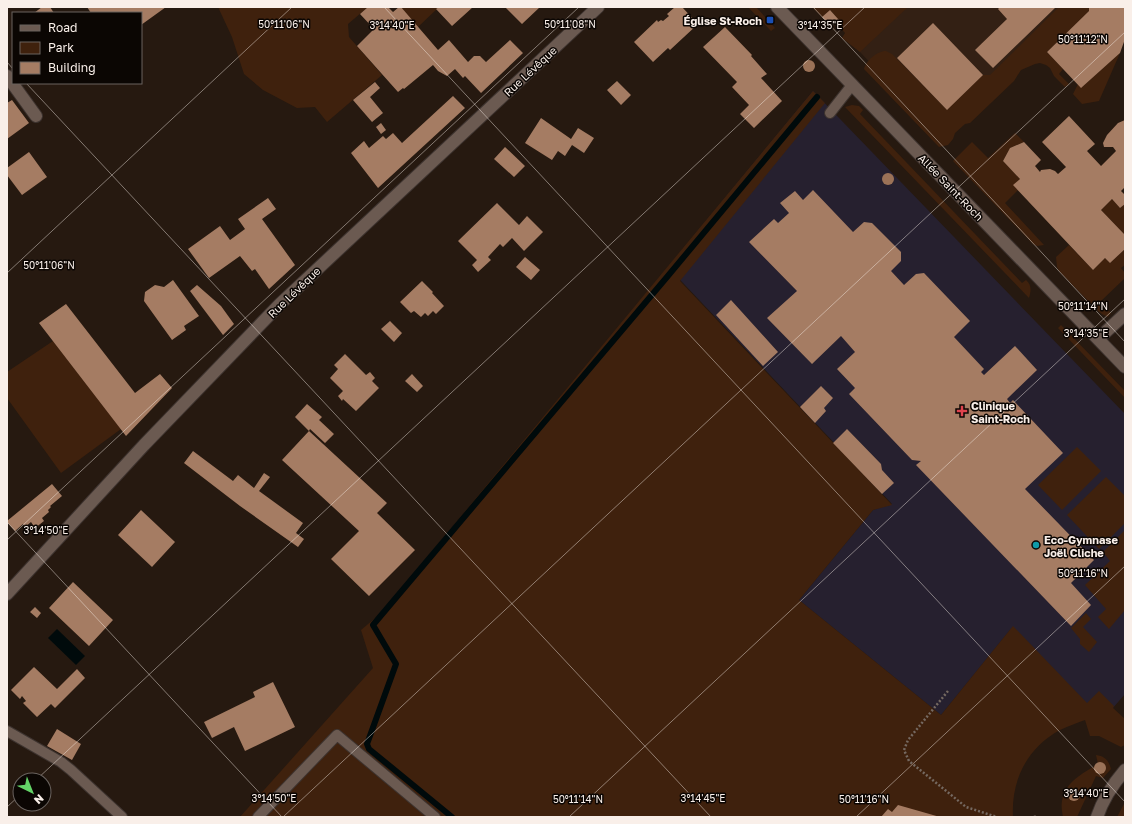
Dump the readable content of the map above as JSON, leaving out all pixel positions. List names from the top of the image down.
{
  "streets": {
    "street": ["Rue Lévêque", "Allée Saint-Roch"]
  },
  "places": {
    "transit": ["Église St-Roch"],
    "health": ["Clinique Saint-Roch"],
    "other": ["Eco-Gymnase Joël Cliche"]
  },
  "legend": ["Road", "Park", "Building"],
  "north": "bottom right",
  "coordinates": [
    "50°11'06\"N",
    "50°11'08\"N",
    "3°14'40\"E",
    "3°14'35\"E",
    "50°11'12\"N",
    "50°11'14\"N",
    "3°14'50\"E",
    "50°11'16\"N",
    "3°14'45\"E"
  ]
}
